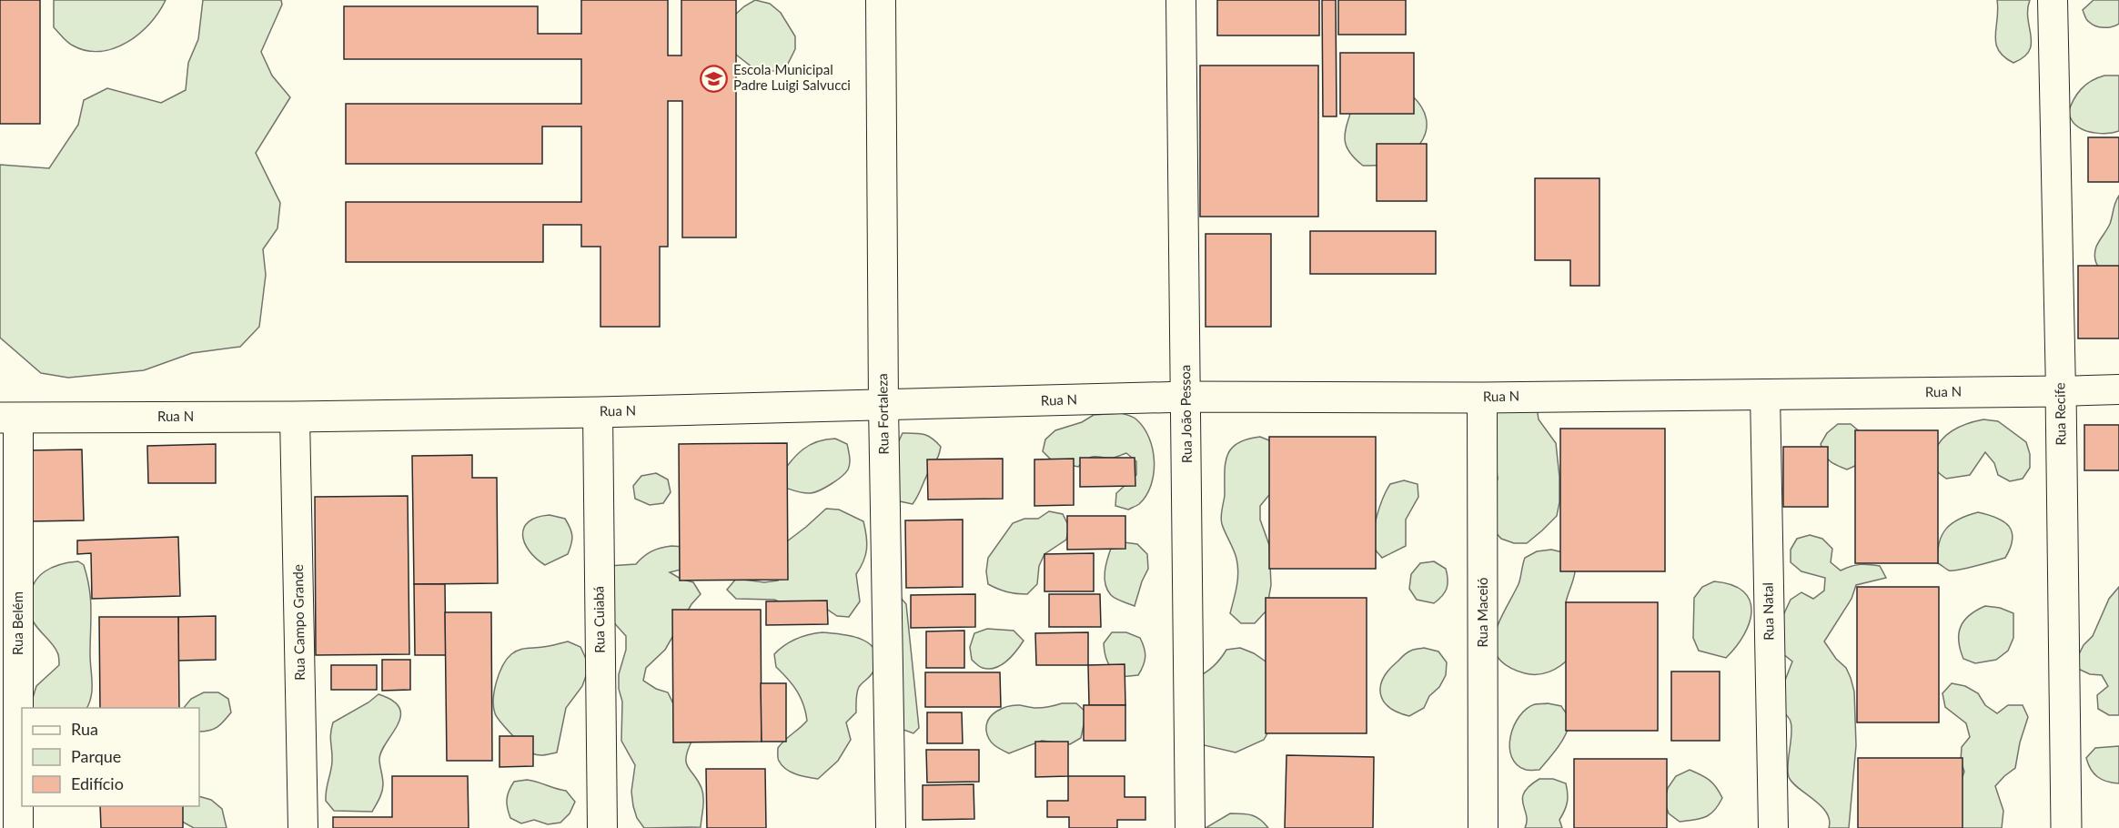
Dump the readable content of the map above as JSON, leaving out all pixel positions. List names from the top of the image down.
{
  "streets": {
    "street": [
      "Rua N",
      "Rua Fortaleza",
      "Rua João Pessoa",
      "Rua Recife",
      "Rua Natal",
      "Rua Maceió",
      "Rua Cuiabá",
      "Rua Campo Grande",
      "Rua Belém"
    ]
  },
  "crossings": [
    ["Rua N", "Rua Fortaleza"],
    ["Rua N", "Rua João Pessoa"],
    ["Rua N", "Rua Recife"],
    ["Rua N", "Rua Natal"],
    ["Rua N", "Rua Maceió"],
    ["Rua N", "Rua Cuiabá"],
    ["Rua N", "Rua Campo Grande"],
    ["Rua N", "Rua Belém"]
  ],
  "places": {
    "school or university": ["Escola Municipal Padre Luigi Salvucci"]
  },
  "legend": ["Rua", "Parque", "Edifício"]
}
